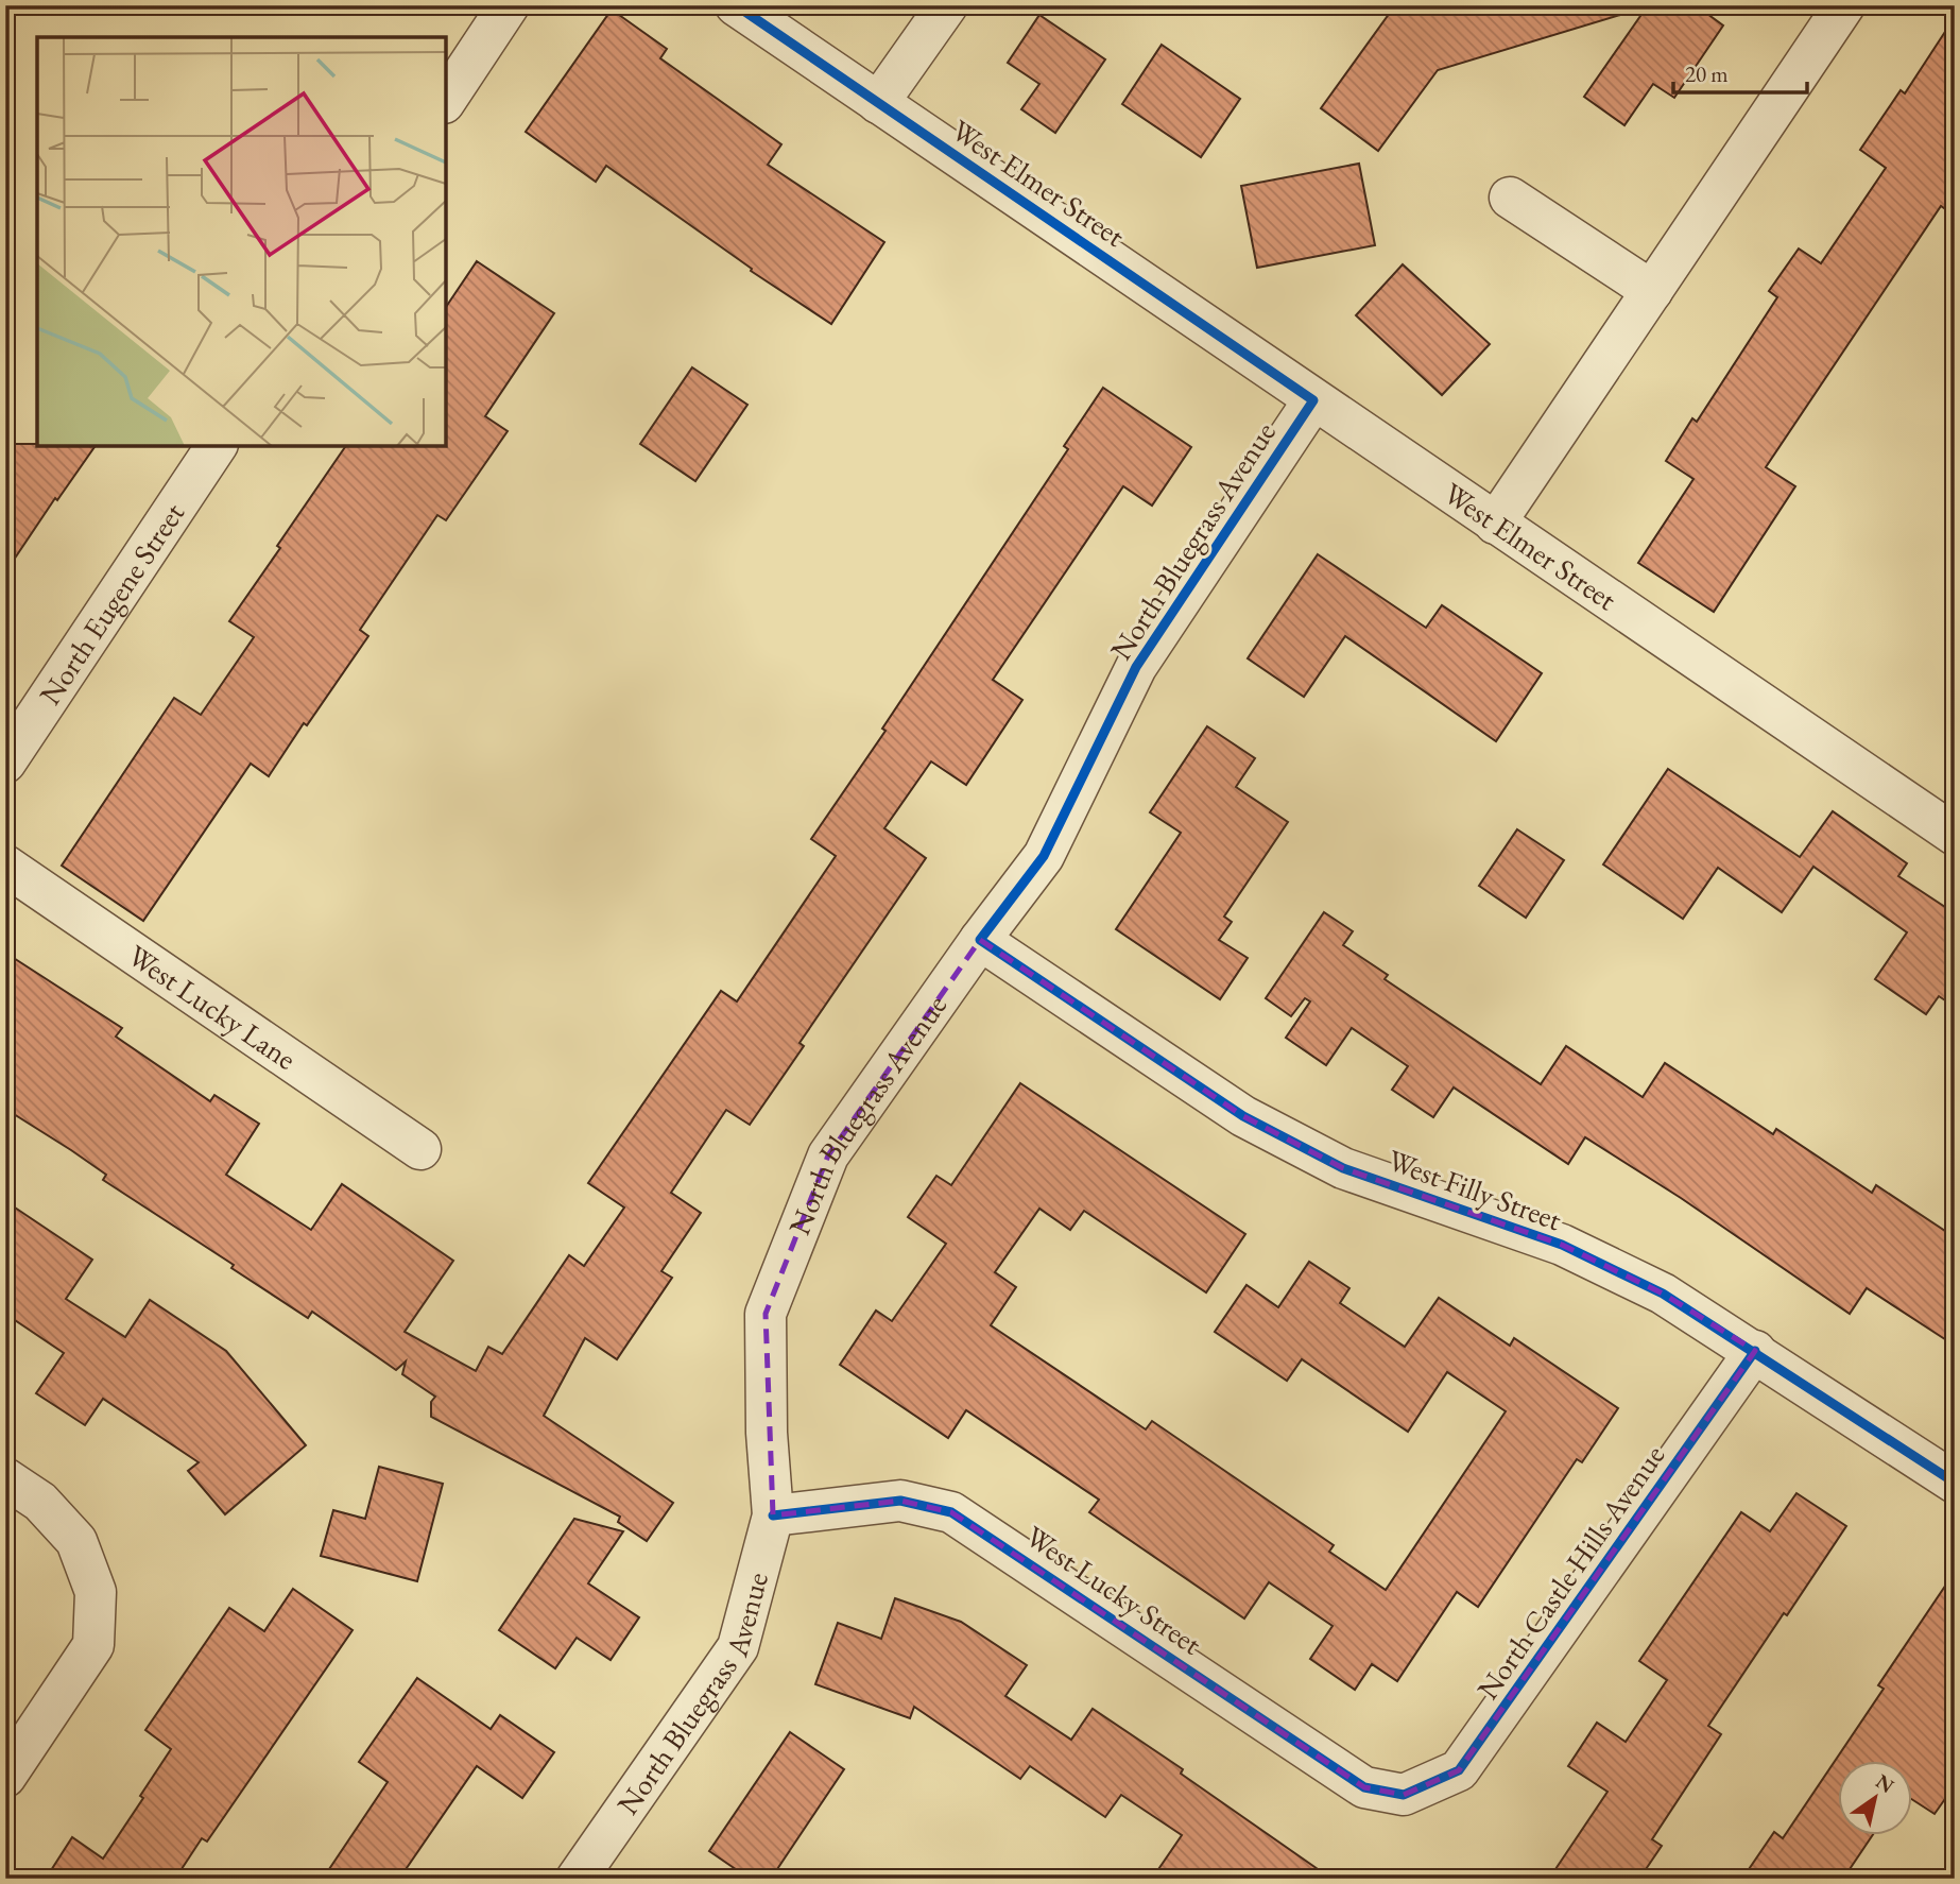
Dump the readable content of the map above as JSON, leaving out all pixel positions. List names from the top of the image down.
{
  "streets": {
    "street": [
      "West Elmer Street",
      "North Bluegrass Avenue",
      "North Eugene Street",
      "West Lucky Lane",
      "West Filly Street",
      "North Castle Hills Avenue",
      "West Lucky Street"
    ]
  },
  "crossings": [
    ["West Elmer Street", "North Bluegrass Avenue"],
    ["North Bluegrass Avenue", "West Filly Street"],
    ["North Bluegrass Avenue", "West Lucky Street"],
    ["West Filly Street", "North Castle Hills Avenue"],
    ["North Castle Hills Avenue", "West Lucky Street"]
  ],
  "scale_bar": "20 m",
  "north": "top right"
}
